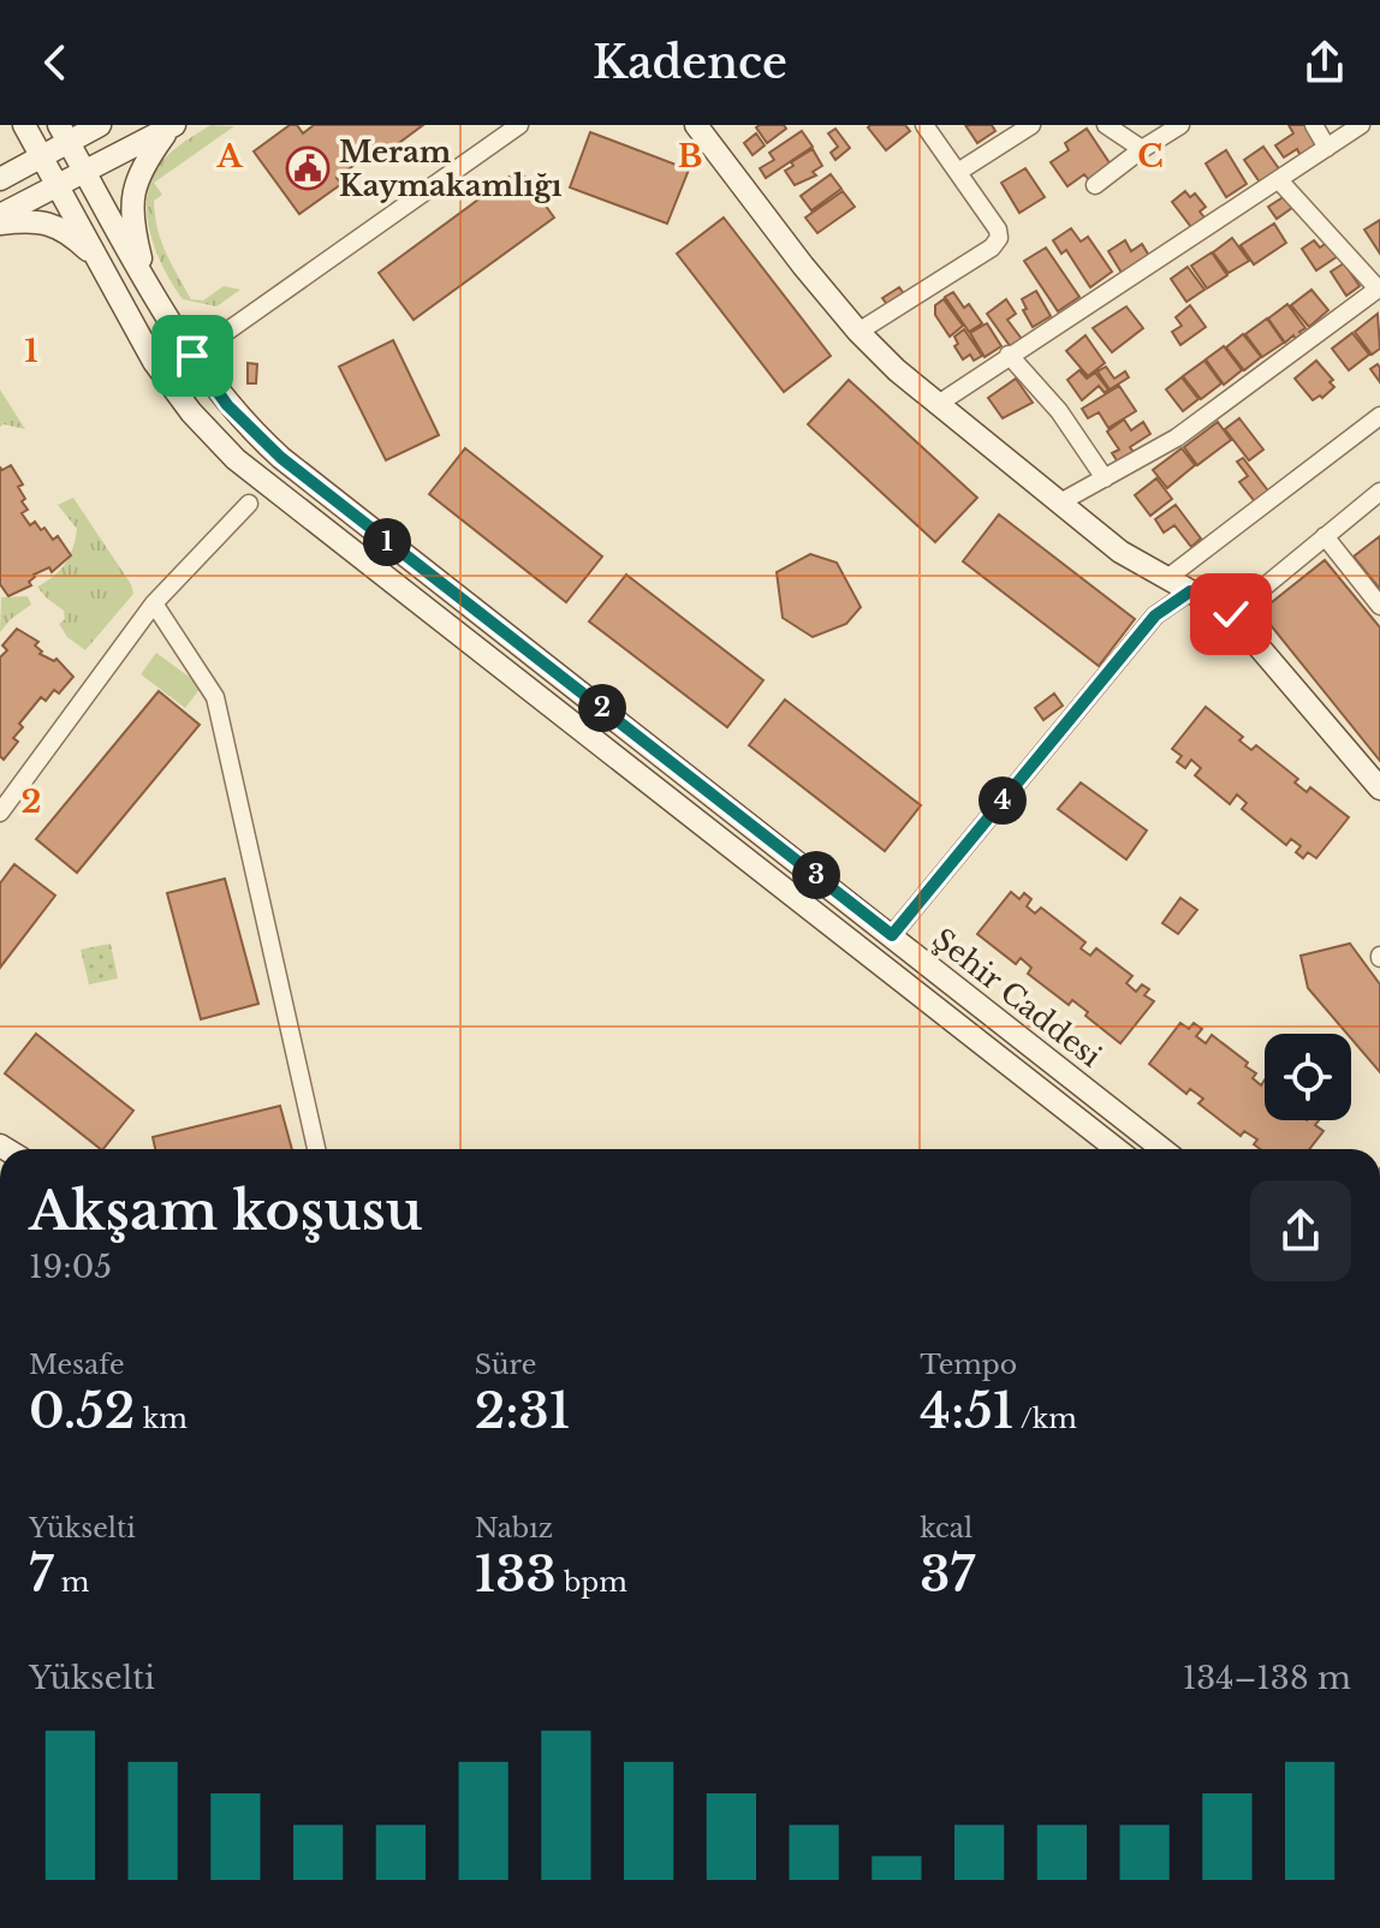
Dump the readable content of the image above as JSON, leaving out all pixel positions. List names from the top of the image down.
{
  "streets": {
    "main road": ["Şehir Caddesi"]
  },
  "places": {
    "public building": ["Meram Kaymakamlığı"]
  },
  "page": {
    "header": "Kadence",
    "pins": [
      "1",
      "2",
      "4",
      "3"
    ],
    "heading": ["Akşam koşusu", "19:05"],
    "stats": [
      ["Mesafe", "0.52 km"],
      ["Süre", "2:31"],
      ["Tempo", "4:51 /km"],
      ["Yükselti", "7 m"],
      ["Nabız", "133 bpm"],
      ["kcal", "37"]
    ],
    "chart": ["Yükselti", "134–138 m"]
  },
  "grid": {
    "columns": ["A", "B", "C"],
    "rows": ["1", "2"]
  }
}
